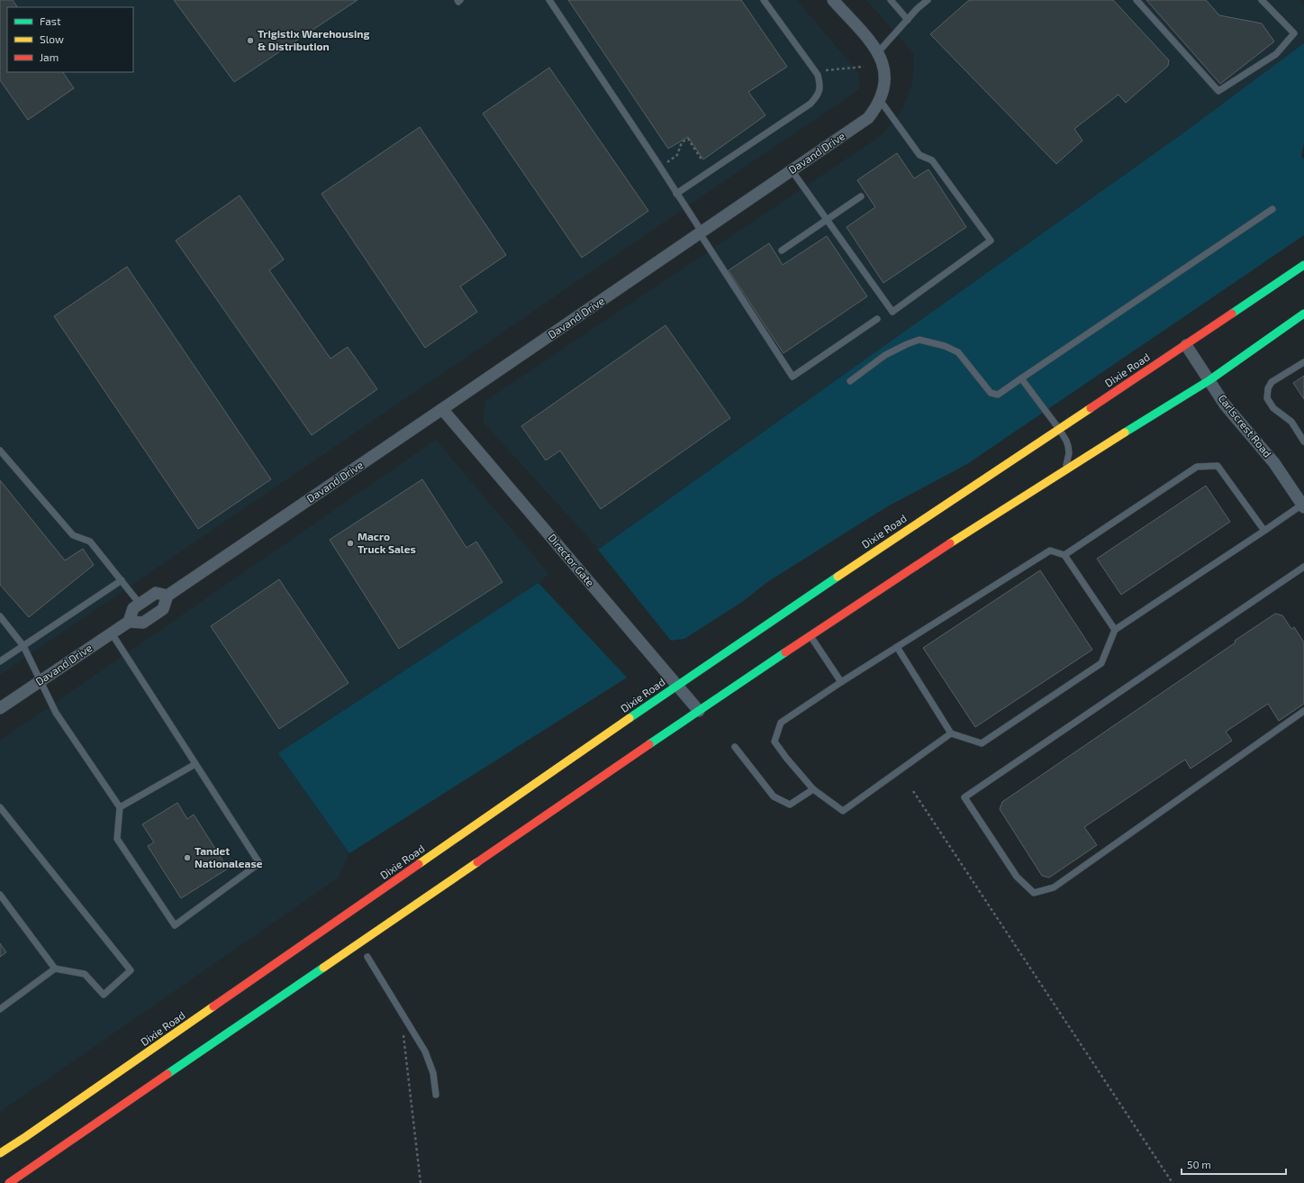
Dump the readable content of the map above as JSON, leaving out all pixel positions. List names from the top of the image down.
{
  "streets": {
    "main road": ["Dixie Road"],
    "street": ["Davand Drive", "Carlscrest Road", "Director Gate"]
  },
  "crossings": [
    ["Davand Drive", "Director Gate"],
    ["Dixie Road", "Carlscrest Road"],
    ["Dixie Road", "Director Gate"]
  ],
  "places": ["Trigistix Warehousing & Distribution", "Macro Truck Sales", "Tandet Nationalease"],
  "legend": ["Fast", "Slow", "Jam"],
  "scale_bar": "50 m"
}
